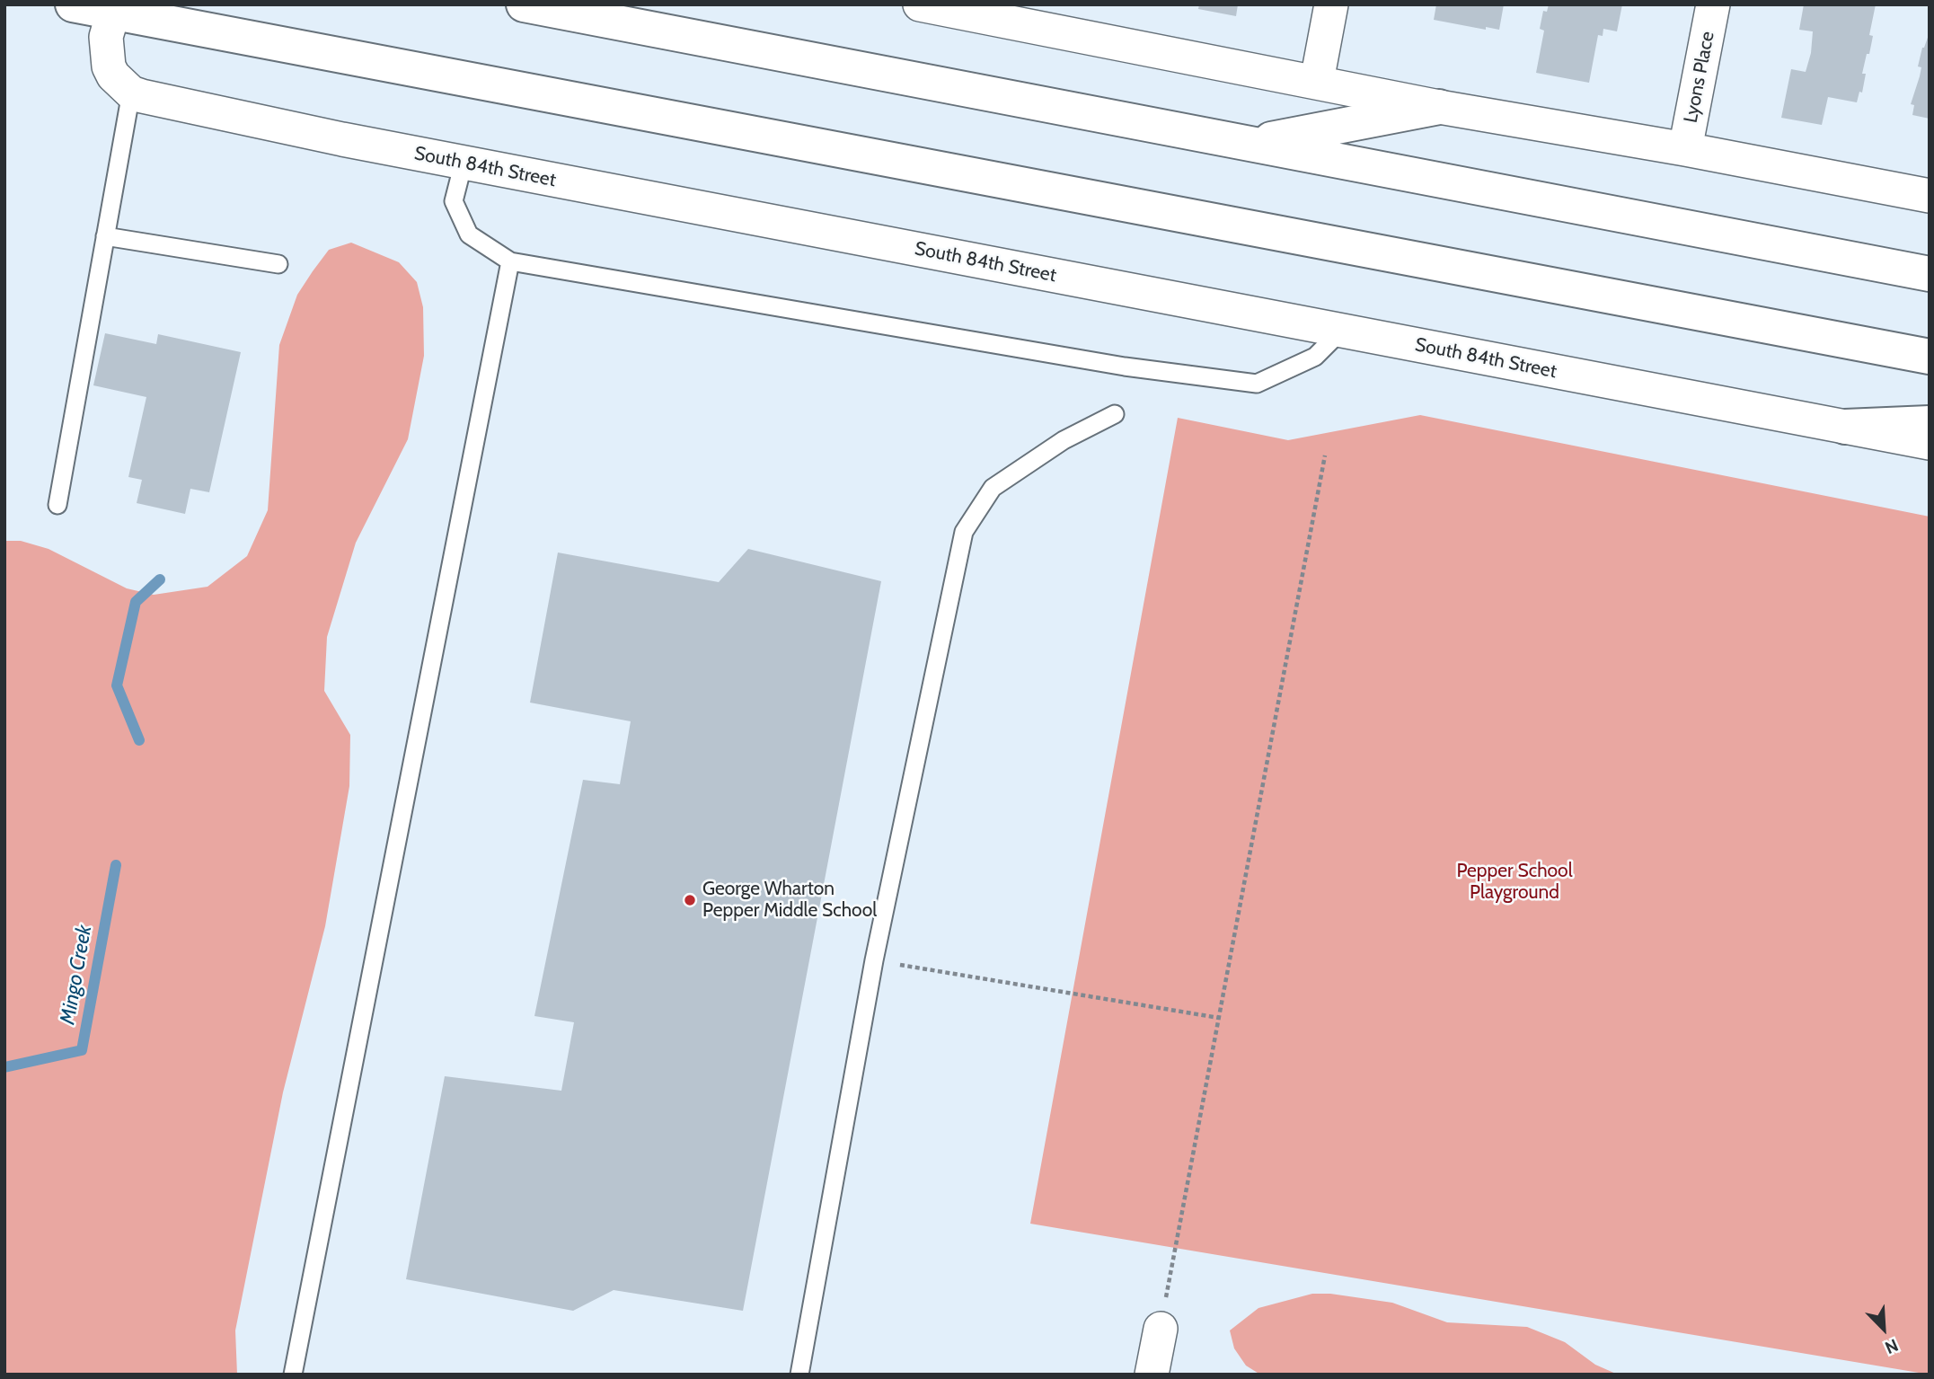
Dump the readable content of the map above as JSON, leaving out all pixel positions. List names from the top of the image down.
{
  "streets": {
    "street": ["Lyons Place", "South 84th Street"]
  },
  "water": ["Mingo Creek"],
  "parks": ["Pepper School Playground"],
  "places": ["George Wharton Pepper Middle School"],
  "north": "bottom right"
}
